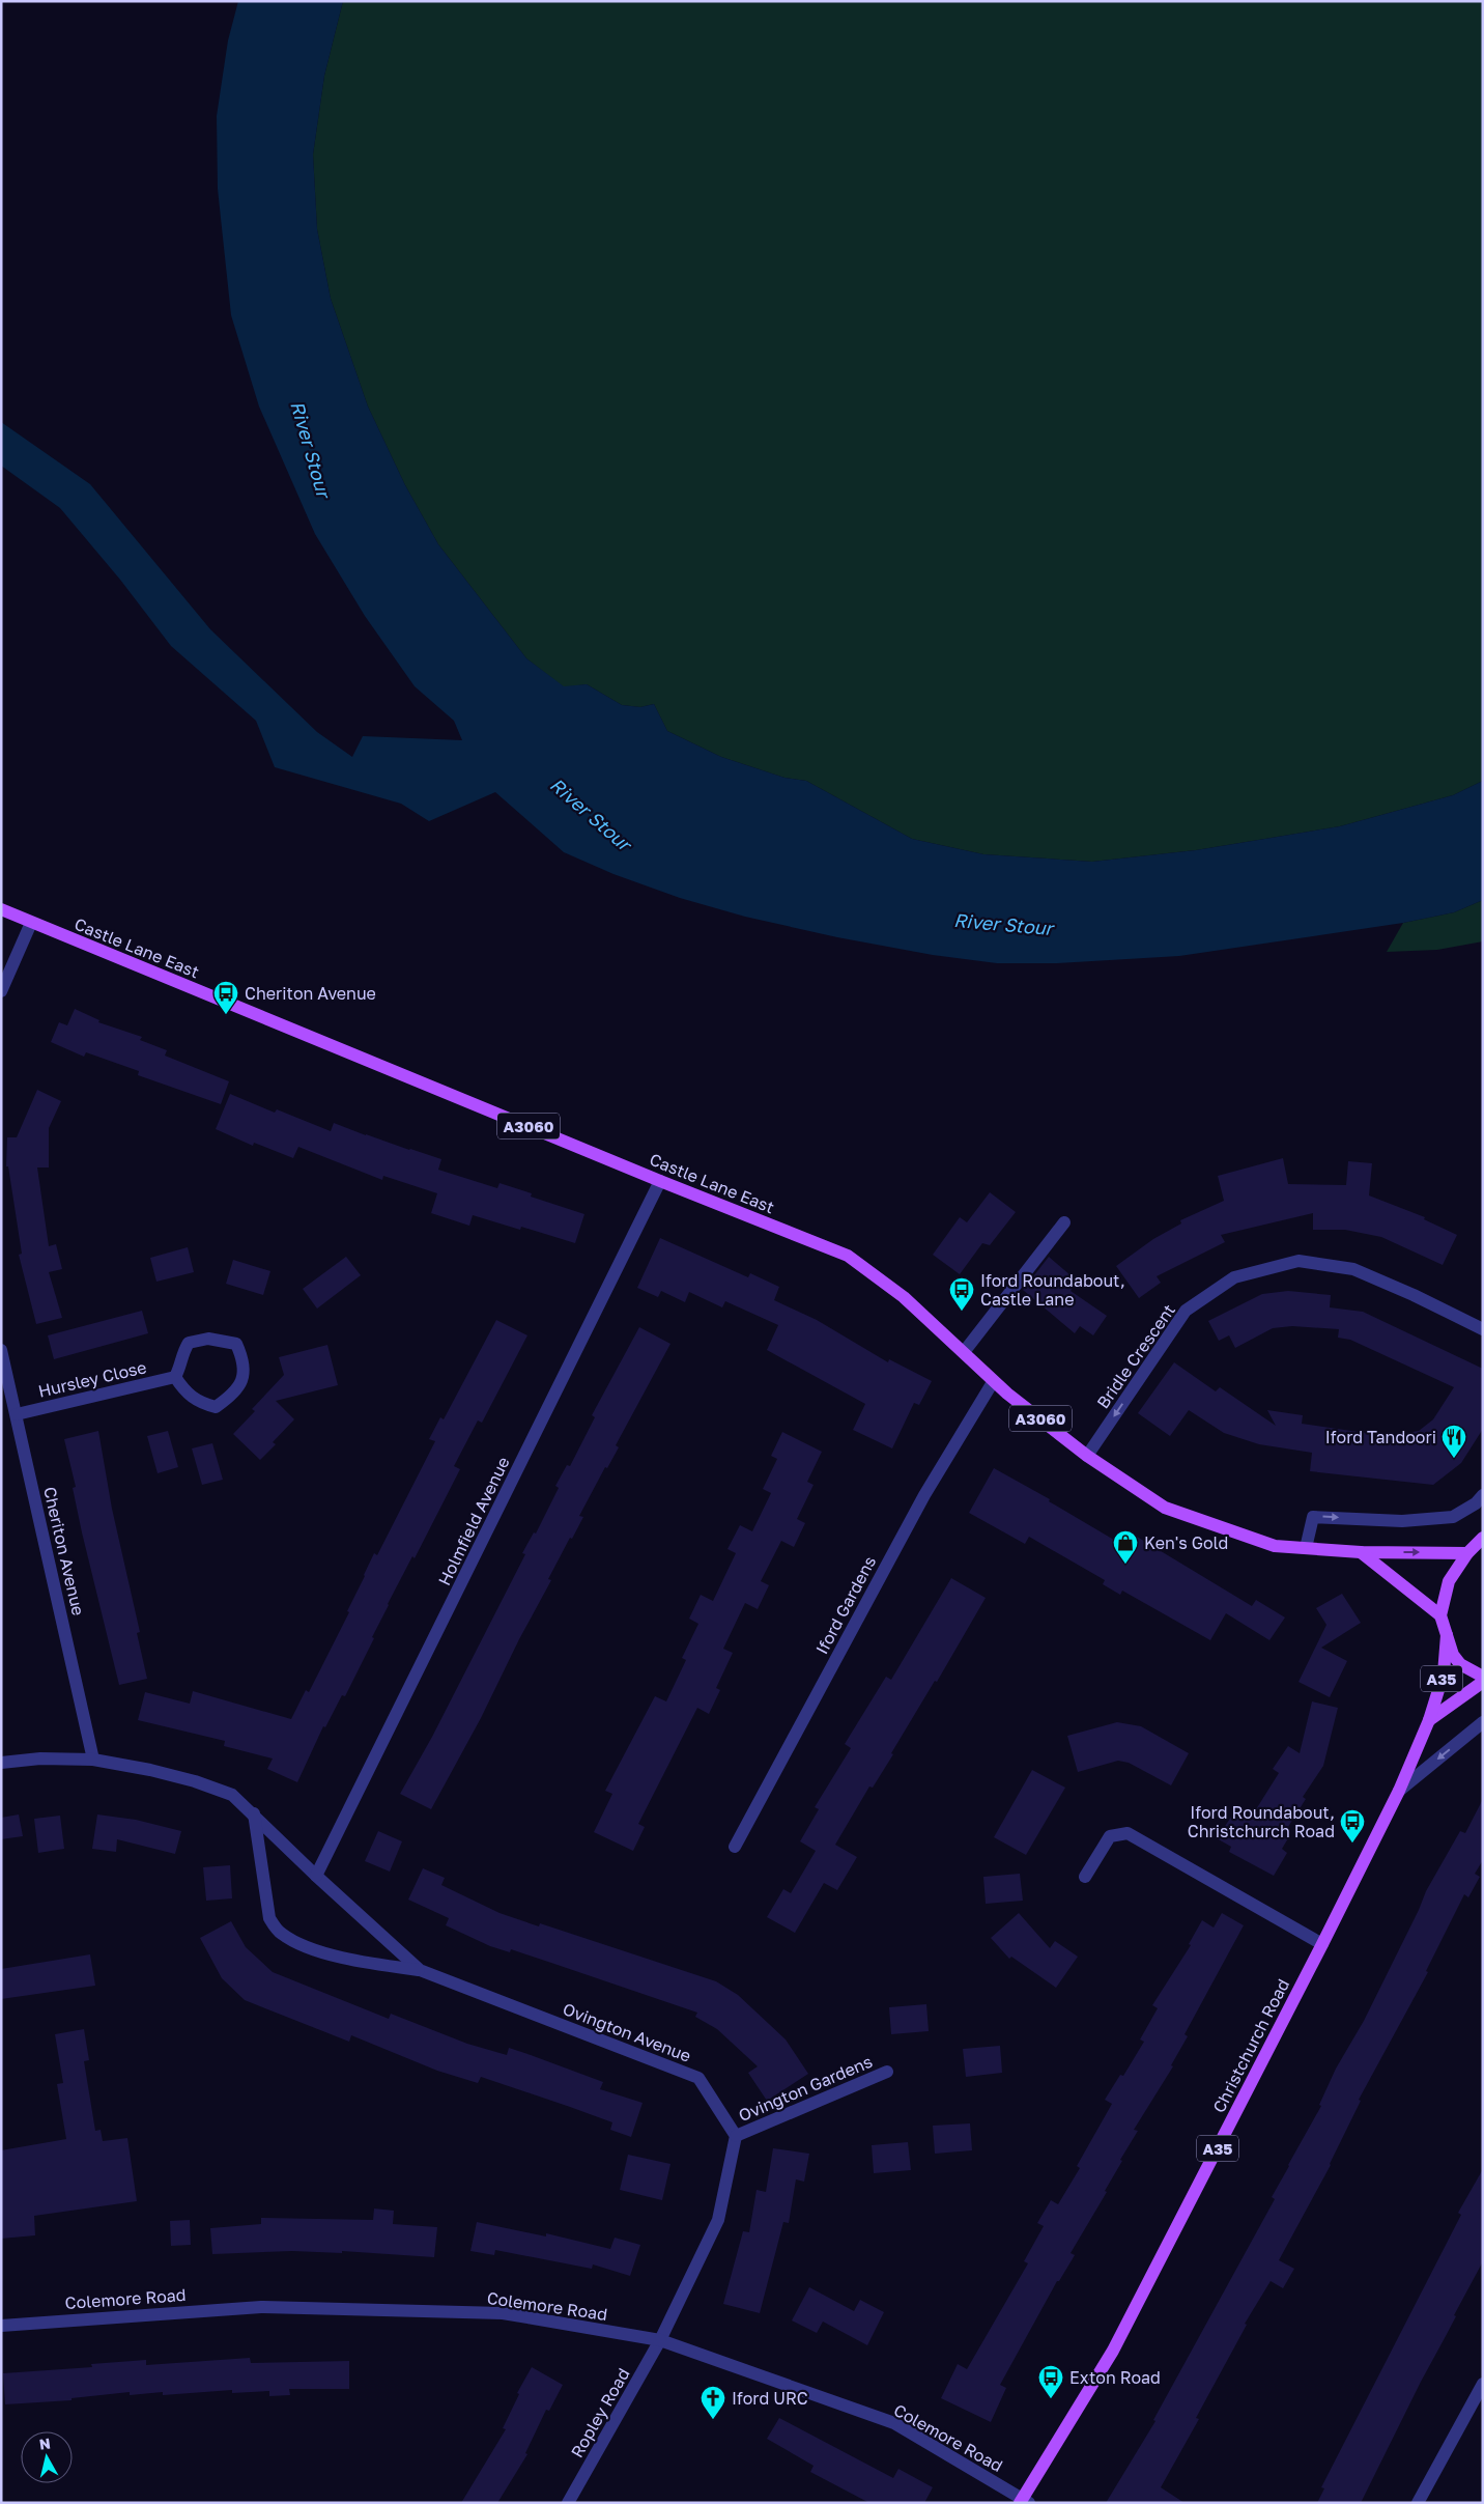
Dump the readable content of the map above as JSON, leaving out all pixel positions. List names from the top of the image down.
{
  "streets": {
    "main road": [
      "Castle Lane East",
      "A3060",
      "A35",
      "Christchurch Road"
    ],
    "street": [
      "Bridle Crescent",
      "Hursley Close",
      "Holmfield Avenue",
      "Cheriton Avenue",
      "Iford Gardens",
      "Ovington Avenue",
      "Ovington Gardens",
      "Colemore Road",
      "Ropley Road"
    ]
  },
  "crossings": [
    ["Castle Lane East", "Bridle Crescent"],
    ["Castle Lane East", "Holmfield Avenue"],
    ["Castle Lane East", "Iford Gardens"],
    ["Hursley Close", "Cheriton Avenue"],
    ["Holmfield Avenue", "Ovington Avenue"],
    ["Cheriton Avenue", "Ovington Avenue"],
    ["A35", "Christchurch Road"],
    ["Ovington Avenue", "Ovington Gardens"],
    ["Christchurch Road", "Colemore Road"],
    ["Colemore Road", "Ropley Road"]
  ],
  "one_way": ["Bridle Crescent"],
  "water": ["River Stour"],
  "places": {
    "bus stop": [
      "Cheriton Avenue",
      "Iford Roundabout, Castle Lane",
      "Iford Roundabout, Christchurch Road",
      "Exton Road"
    ],
    "restaurant": ["Iford Tandoori"],
    "shop": ["Ken's Gold"],
    "church": ["Iford URC"]
  },
  "north": "top"
}
